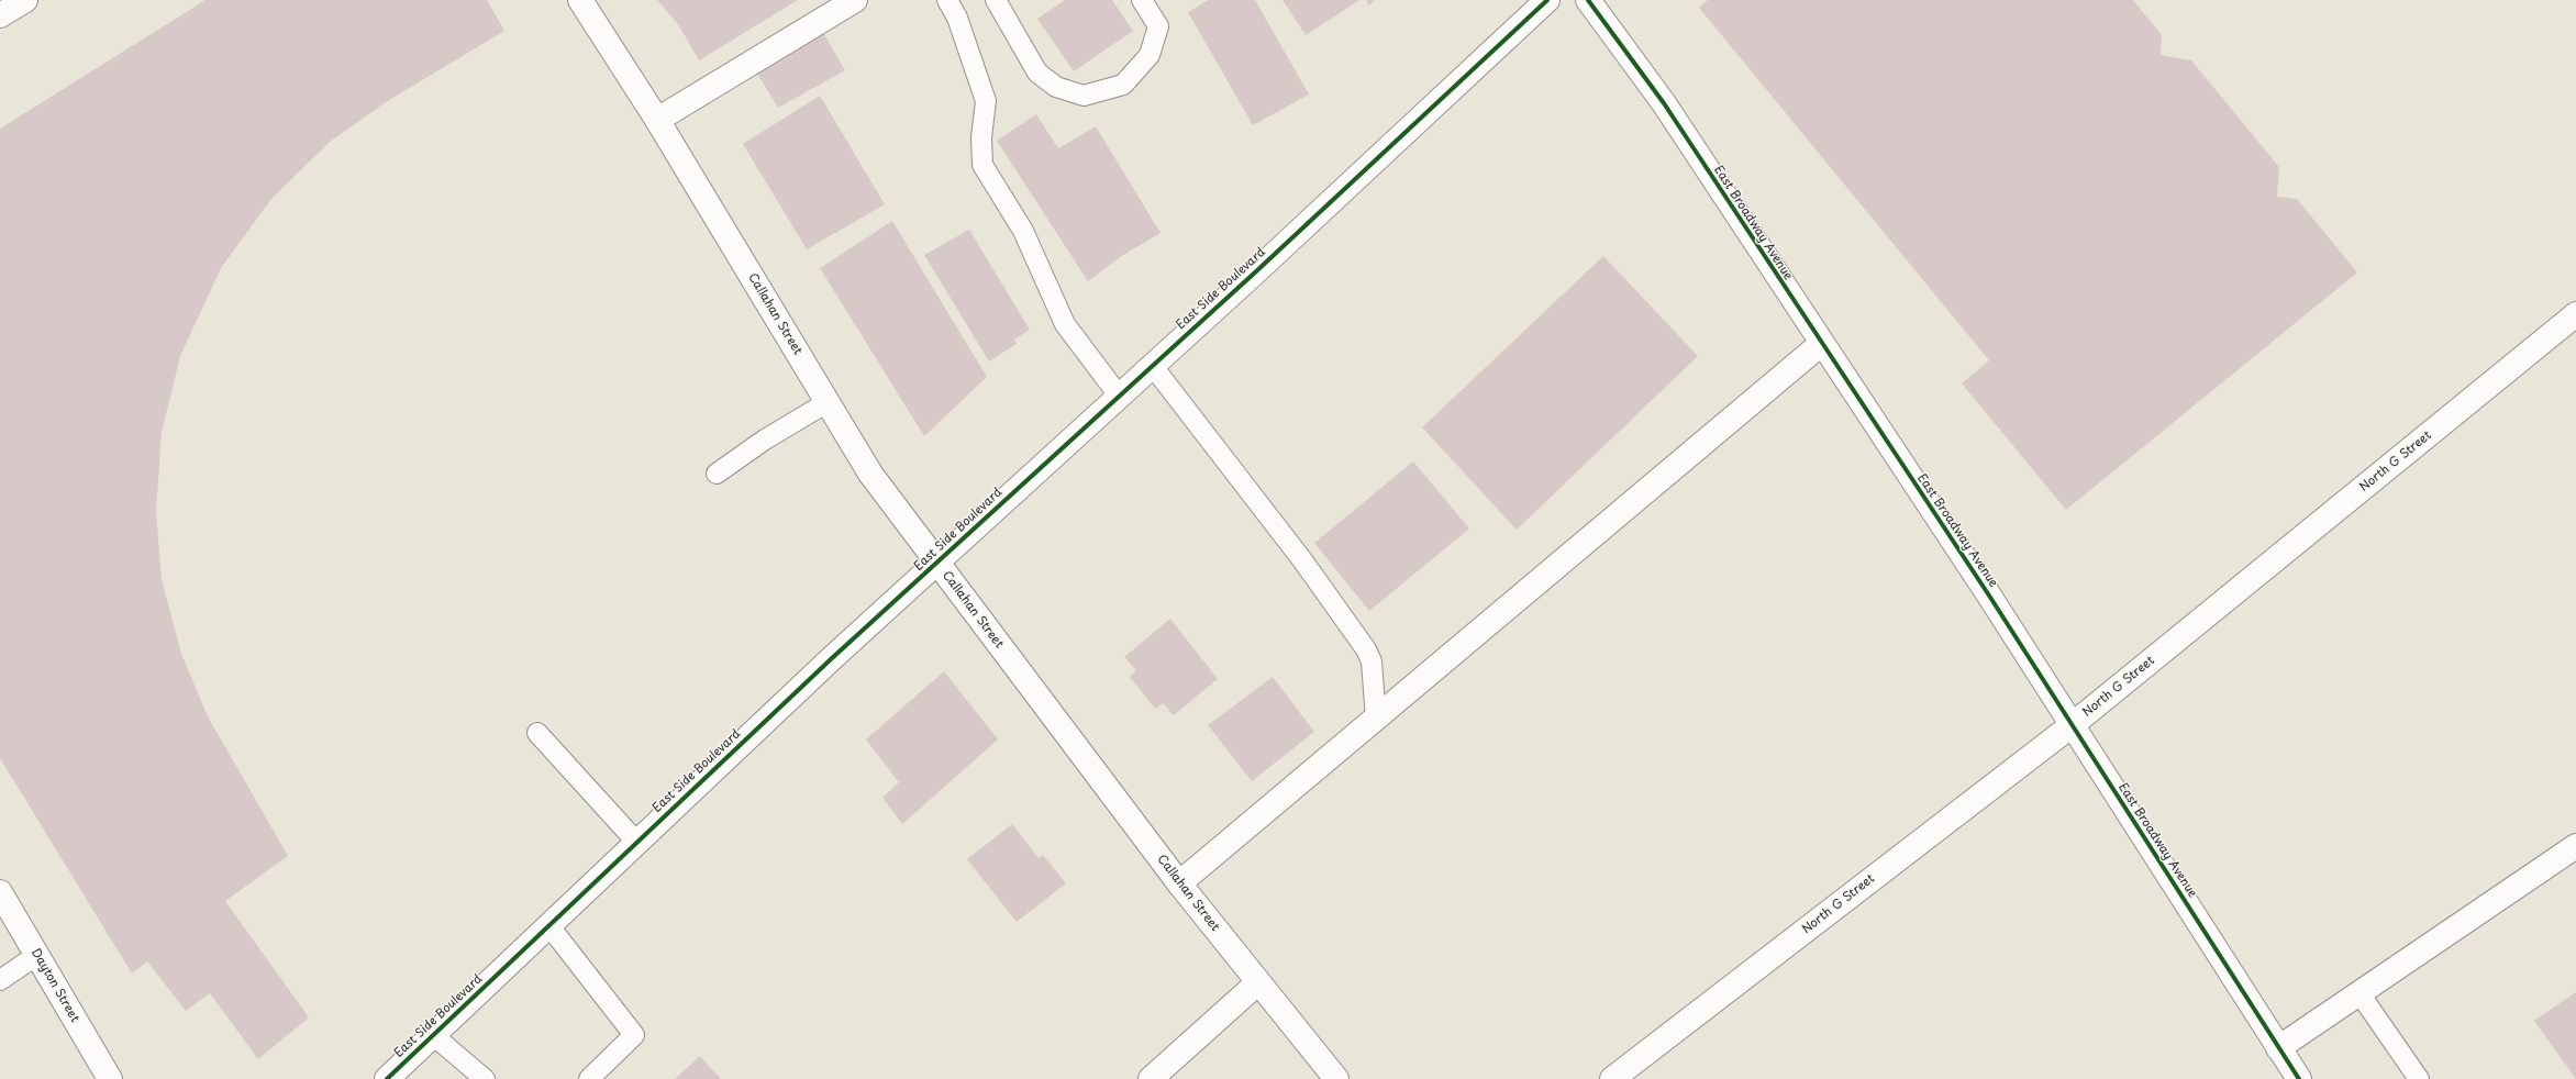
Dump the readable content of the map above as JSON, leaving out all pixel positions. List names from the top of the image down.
{
  "streets": {
    "street": [
      "East Broadway Avenue",
      "East Side Boulevard",
      "Callahan Street",
      "North G Street",
      "Dayton Street"
    ]
  },
  "crossings": [
    ["East Broadway Avenue", "North G Street"],
    ["East Side Boulevard", "Callahan Street"]
  ]
}
